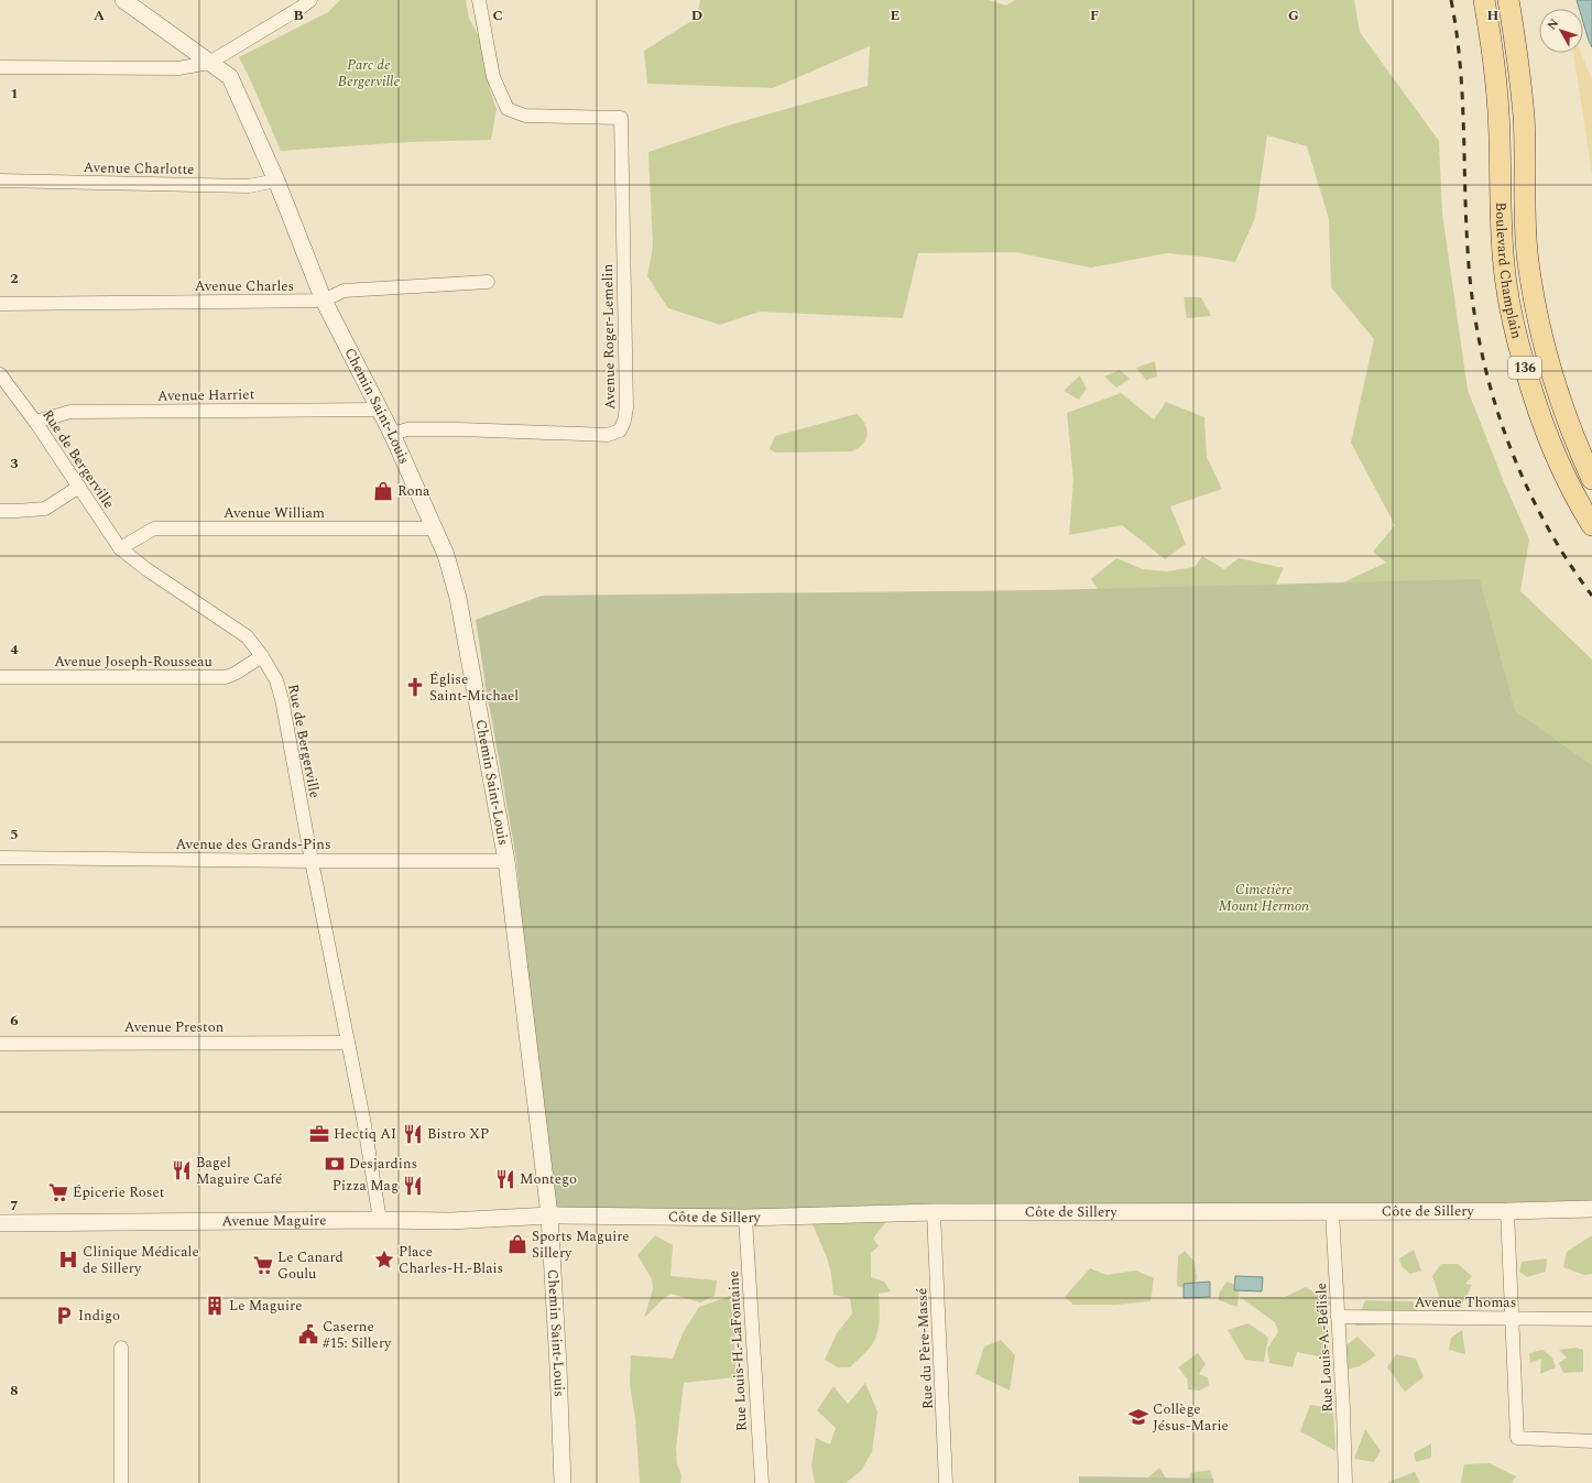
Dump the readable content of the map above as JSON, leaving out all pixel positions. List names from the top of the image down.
{
  "streets": {
    "main road": ["Boulevard Champlain", "136"],
    "street": [
      "Avenue Charlotte",
      "Avenue Charles",
      "Avenue Roger-Lemelin",
      "Avenue Harriet",
      "Chemin Saint-Louis",
      "Rue de Bergerville",
      "Avenue William",
      "Avenue Joseph-Rousseau",
      "Avenue des Grands-Pins",
      "Avenue Preston",
      "Côte de Sillery",
      "Avenue Maguire",
      "Avenue Thomas",
      "Rue Louis-A.-Bélisle",
      "Rue du Père-Massé",
      "Rue Louis-H.-LaFontaine"
    ]
  },
  "crossings": [
    ["Avenue Charlotte", "Chemin Saint-Louis"],
    ["Avenue Charles", "Chemin Saint-Louis"],
    ["Avenue Roger-Lemelin", "Chemin Saint-Louis"],
    ["Avenue Harriet", "Chemin Saint-Louis"],
    ["Avenue Harriet", "Rue de Bergerville"],
    ["Chemin Saint-Louis", "Avenue William"],
    ["Chemin Saint-Louis", "Avenue des Grands-Pins"],
    ["Chemin Saint-Louis", "Côte de Sillery"],
    ["Chemin Saint-Louis", "Avenue Maguire"],
    ["Rue de Bergerville", "Avenue William"],
    ["Rue de Bergerville", "Avenue Joseph-Rousseau"],
    ["Rue de Bergerville", "Avenue des Grands-Pins"],
    ["Rue de Bergerville", "Avenue Preston"],
    ["Rue de Bergerville", "Avenue Maguire"],
    ["Côte de Sillery", "Avenue Maguire"],
    ["Côte de Sillery", "Rue Louis-A.-Bélisle"],
    ["Côte de Sillery", "Rue du Père-Massé"],
    ["Côte de Sillery", "Rue Louis-H.-LaFontaine"],
    ["Avenue Thomas", "Rue Louis-A.-Bélisle"]
  ],
  "parks": ["Parc de Bergerville", "Cimetière Mount Hermon"],
  "places": {
    "shop": ["Rona", "Sports Maguire Sillery"],
    "church": ["Église Saint-Michael"],
    "office": ["Hectiq AI"],
    "restaurant": [
      "Bistro XP",
      "Bagel Maguire Café",
      "Montego",
      "Pizza Mag"
    ],
    "bank": ["Desjardins"],
    "supermarket": ["Épicerie Roset", "Le Canard Goulu"],
    "hospital": ["Clinique Médicale de Sillery"],
    "place": ["Place Charles-H.-Blais"],
    "building": ["Le Maguire"],
    "parking": ["Indigo"],
    "public building": ["Caserne #15: Sillery"],
    "school or university": ["Collège Jésus-Marie"]
  },
  "north": "top left",
  "grid": {
    "columns": [
      "A",
      "B",
      "C",
      "D",
      "E",
      "F",
      "G",
      "H"
    ],
    "rows": [
      "1",
      "2",
      "3",
      "4",
      "5",
      "6",
      "7",
      "8"
    ]
  }
}
